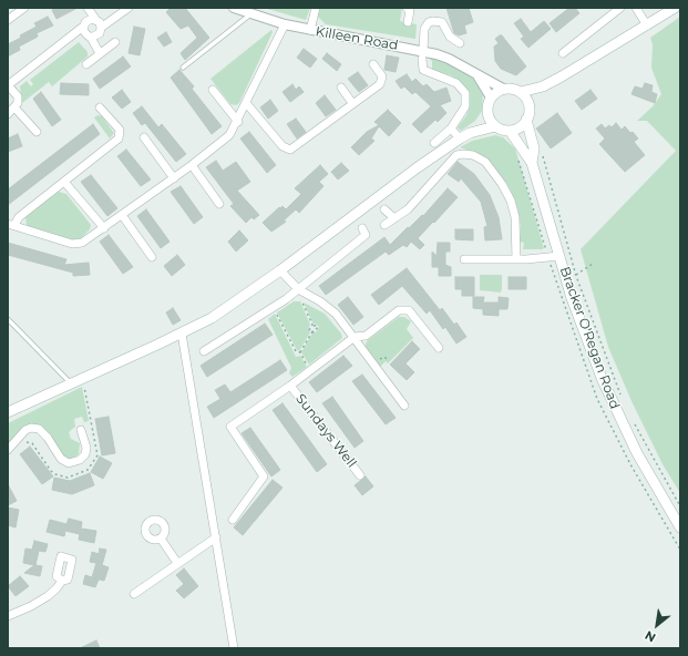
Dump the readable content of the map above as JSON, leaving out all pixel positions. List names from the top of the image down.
{
  "streets": {
    "main road": ["Bracker O'Regan Road"],
    "street": ["Killeen Road", "Sundays Well"]
  },
  "crossings": [
    ["Killeen Road", "Bracker O'Regan Road"]
  ],
  "north": "bottom left"
}
